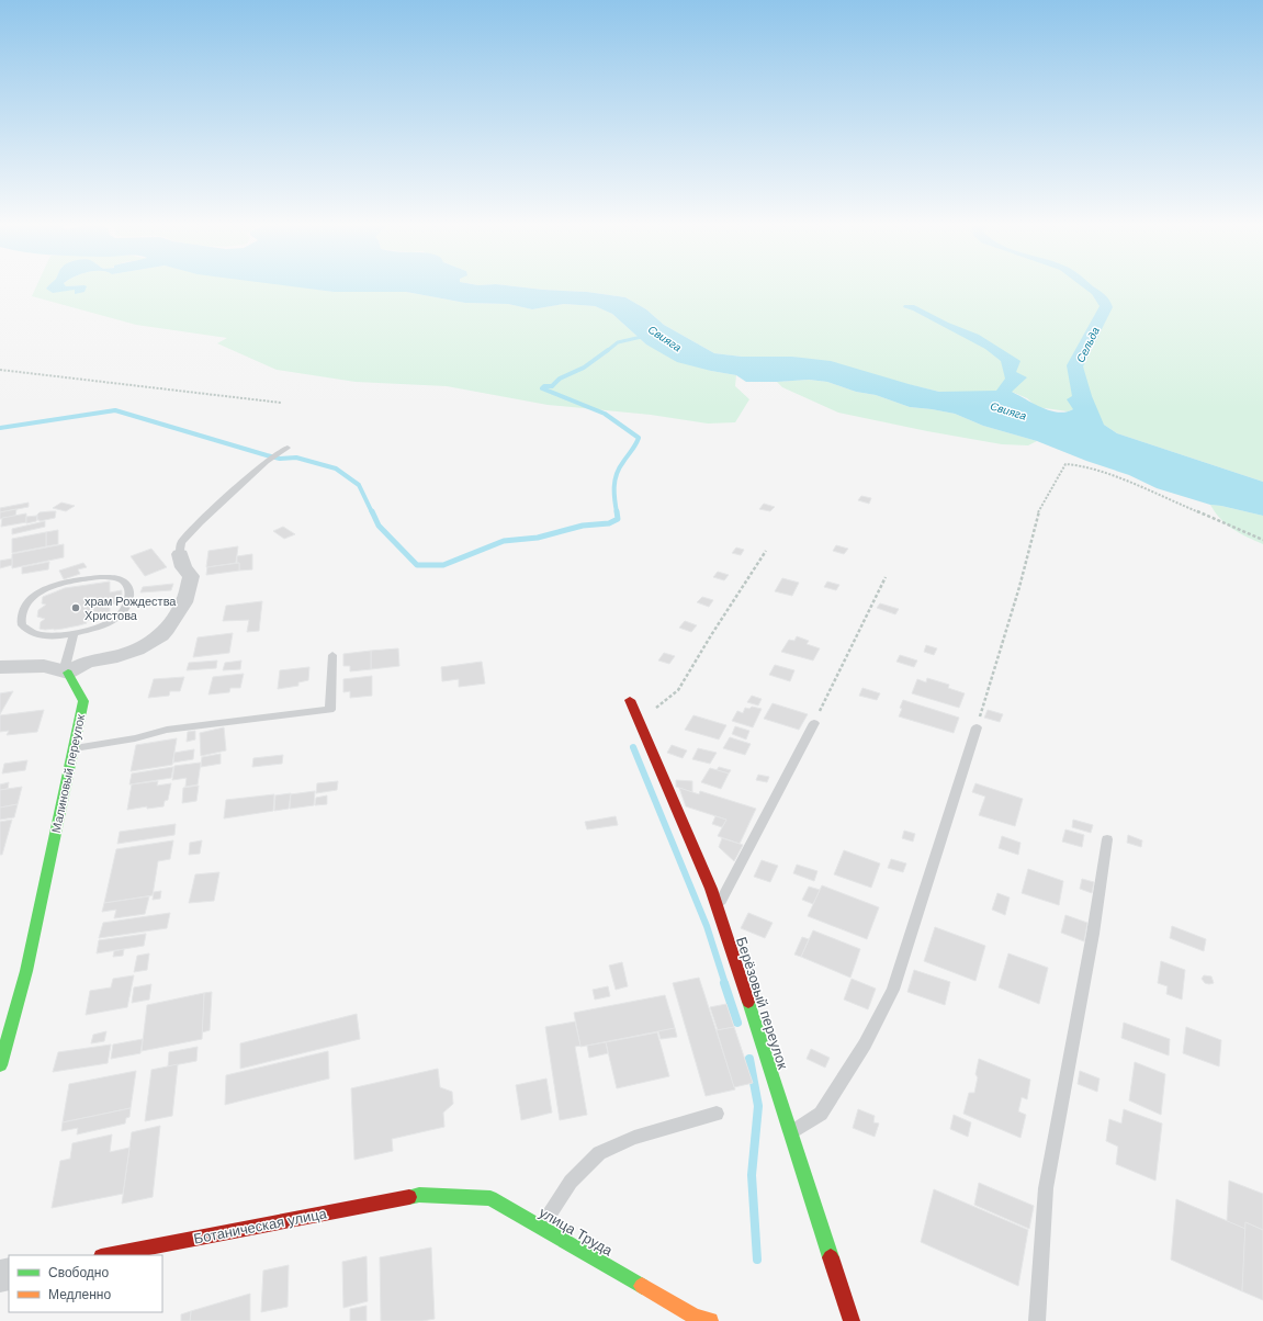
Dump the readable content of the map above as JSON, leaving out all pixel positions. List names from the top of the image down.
{
  "streets": {
    "street": [
      "Малиновый переулок",
      "Берёзовый переулок",
      "Ботаническая улица",
      "улица Труда"
    ]
  },
  "crossings": [
    ["Ботаническая улица", "улица Труда"]
  ],
  "water": ["Свияга", "Сельда"],
  "places": ["храм Рождества Христова"],
  "legend": ["Свободно", "Медленно"]
}
